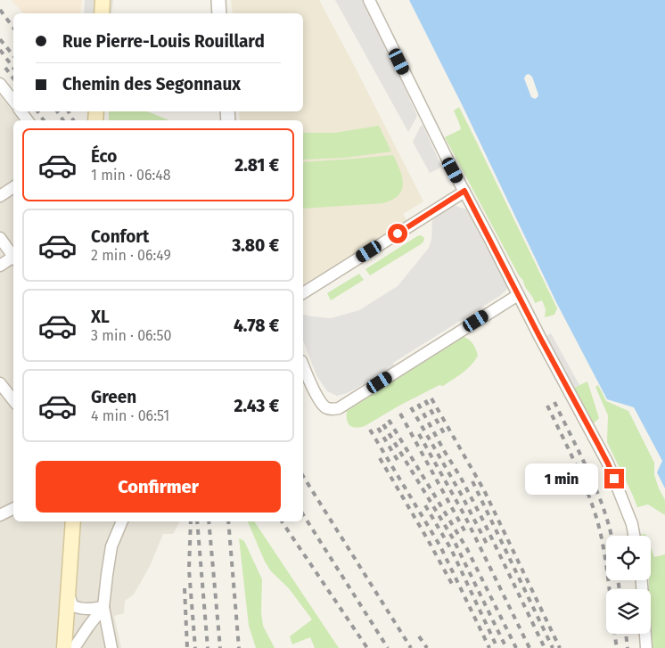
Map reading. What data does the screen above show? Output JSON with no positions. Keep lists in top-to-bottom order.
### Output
{
  "page": {
    "banner": ["Rue Pierre-Louis Rouillard", "Chemin des Segonnaux"],
    "list": [
      {
        "name": "Éco",
        "note": "1 min · 06:48",
        "value": "2.81 €"
      },
      {
        "name": "Confort",
        "note": "2 min · 06:49",
        "value": "3.80 €"
      },
      {
        "name": "XL",
        "note": "3 min · 06:50",
        "value": "4.78 €"
      },
      {
        "name": "Green",
        "note": "4 min · 06:51",
        "value": "2.43 €"
      }
    ],
    "buttons": "Confirmer",
    "bubble": "1 min"
  }
}
